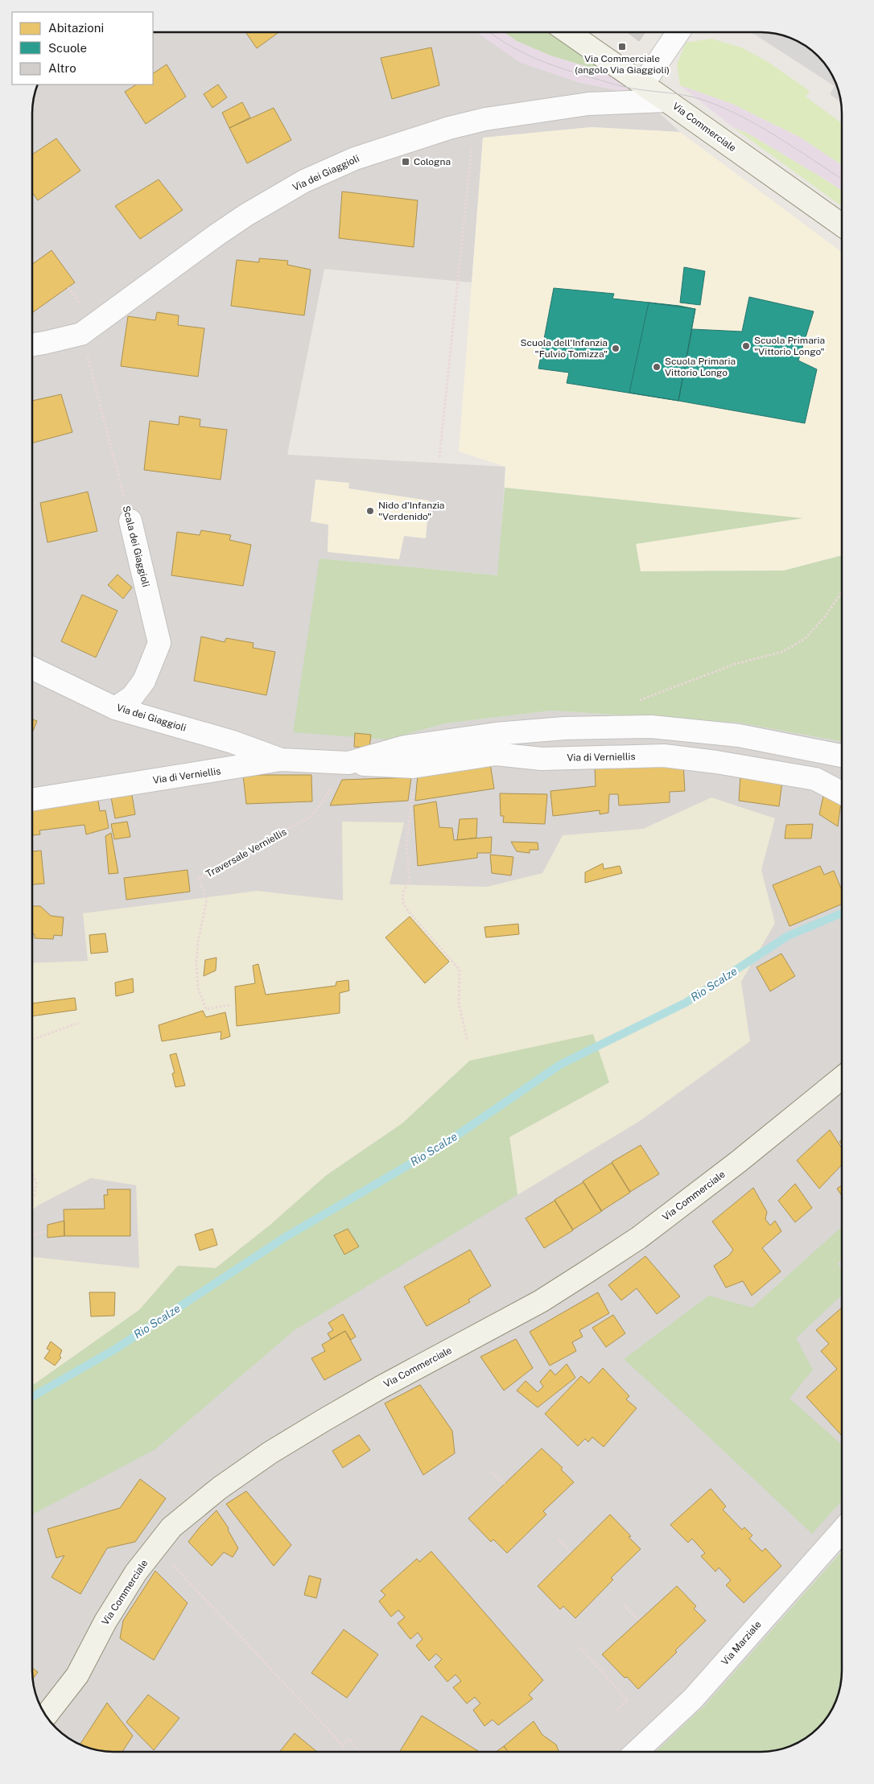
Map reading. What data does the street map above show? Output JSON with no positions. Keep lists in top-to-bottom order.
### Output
{
  "streets": {
    "main road": ["Via Commerciale"],
    "street": [
      "Via dei Giaggioli",
      "Scala dei Giaggioli",
      "Via di Verniellis",
      "Via Marziale"
    ],
    "path": ["Traversale Verniellis"]
  },
  "crossings": [
    ["Via Commerciale", "Via dei Giaggioli"],
    ["Via dei Giaggioli", "Scala dei Giaggioli"],
    ["Via dei Giaggioli", "Via di Verniellis"],
    ["Via di Verniellis", "Traversale Verniellis"]
  ],
  "water": ["Rio Scalze"],
  "places": {
    "transit": ["Via Commerciale (angolo Via Giaggioli)", "Cologna"],
    "other": [
      "Scuola Primaria \"Vittorio Longo\"",
      "Scuola dell'Infanzia \"Fulvio Tomizza\"",
      "Scuola Primaria Vittorio Longo",
      "Nido d'Infanzia \"Verdenido\""
    ]
  },
  "legend": ["Abitazioni", "Scuole", "Altro"]
}
